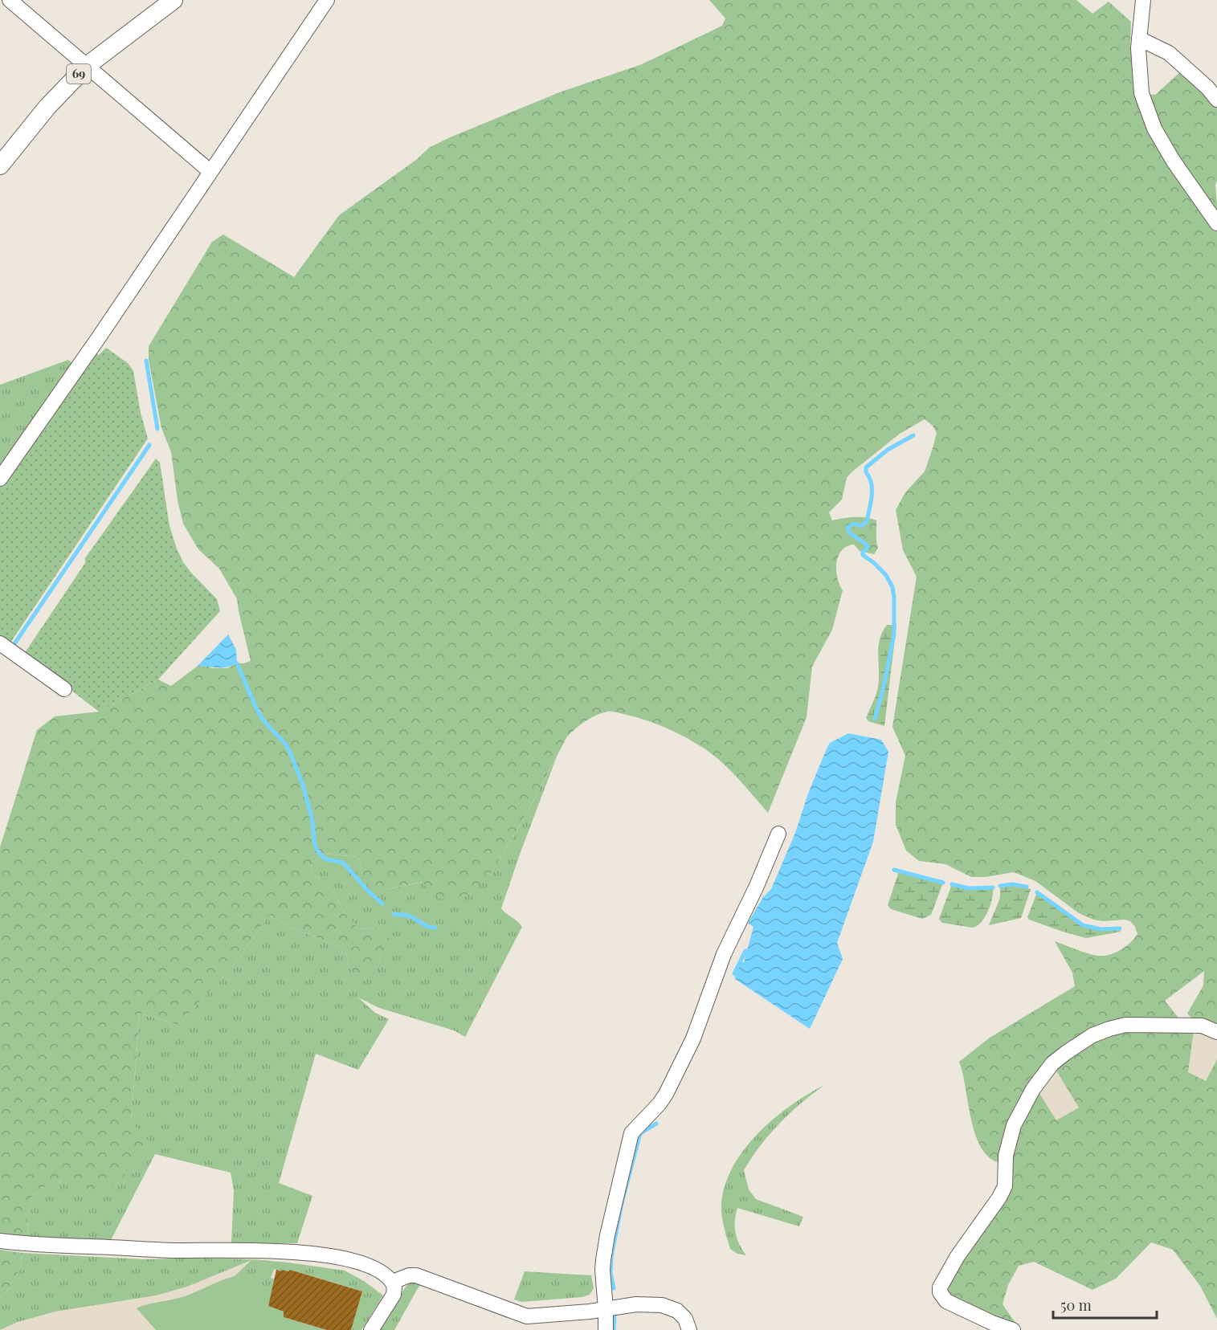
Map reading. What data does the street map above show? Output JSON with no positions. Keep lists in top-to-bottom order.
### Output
{
  "streets": {
    "main road": ["69"]
  },
  "scale_bar": "50 m"
}
